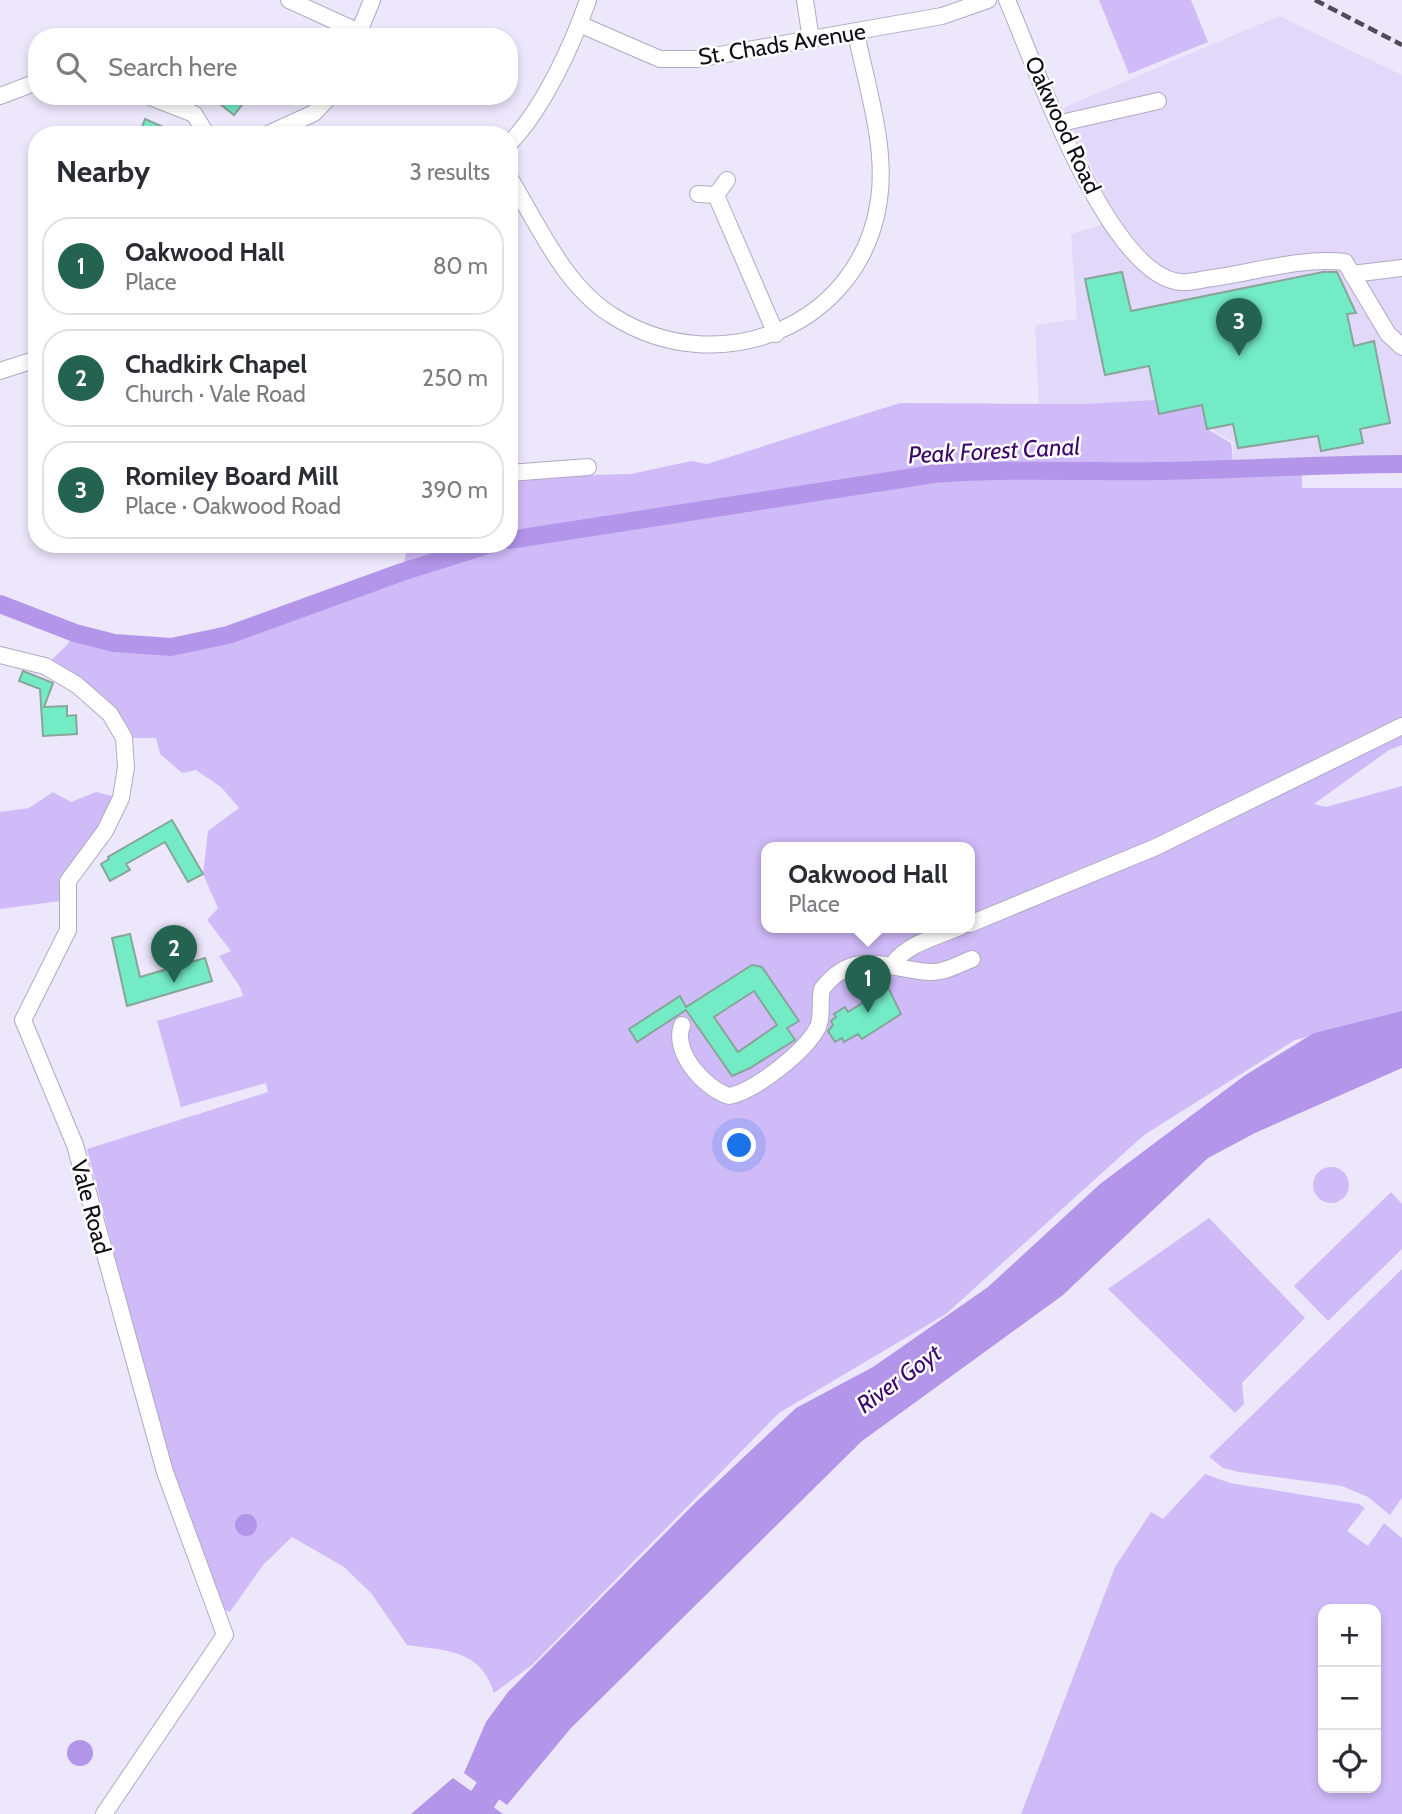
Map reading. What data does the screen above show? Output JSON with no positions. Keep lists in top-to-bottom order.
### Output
{
  "streets": {
    "street": ["St. Chads Avenue", "Oakwood Road", "Vale Road"]
  },
  "water": ["Peak Forest Canal", "River Goyt"],
  "page": {
    "search": "Search here",
    "heading": ["Nearby", "3 results"],
    "list": [
      {
        "mark": "1",
        "name": "Oakwood Hall",
        "note": "Place",
        "value": "80 m"
      },
      {
        "mark": "2",
        "name": "Chadkirk Chapel",
        "note": "Church · Vale Road",
        "value": "250 m"
      },
      {
        "mark": "3",
        "name": "Romiley Board Mill",
        "note": "Place · Oakwood Road",
        "value": "390 m"
      }
    ],
    "pins": ["3", "2", "1"],
    "popup": ["Oakwood Hall", "Place"],
    "map_buttons": ["+", "−"]
  }
}
